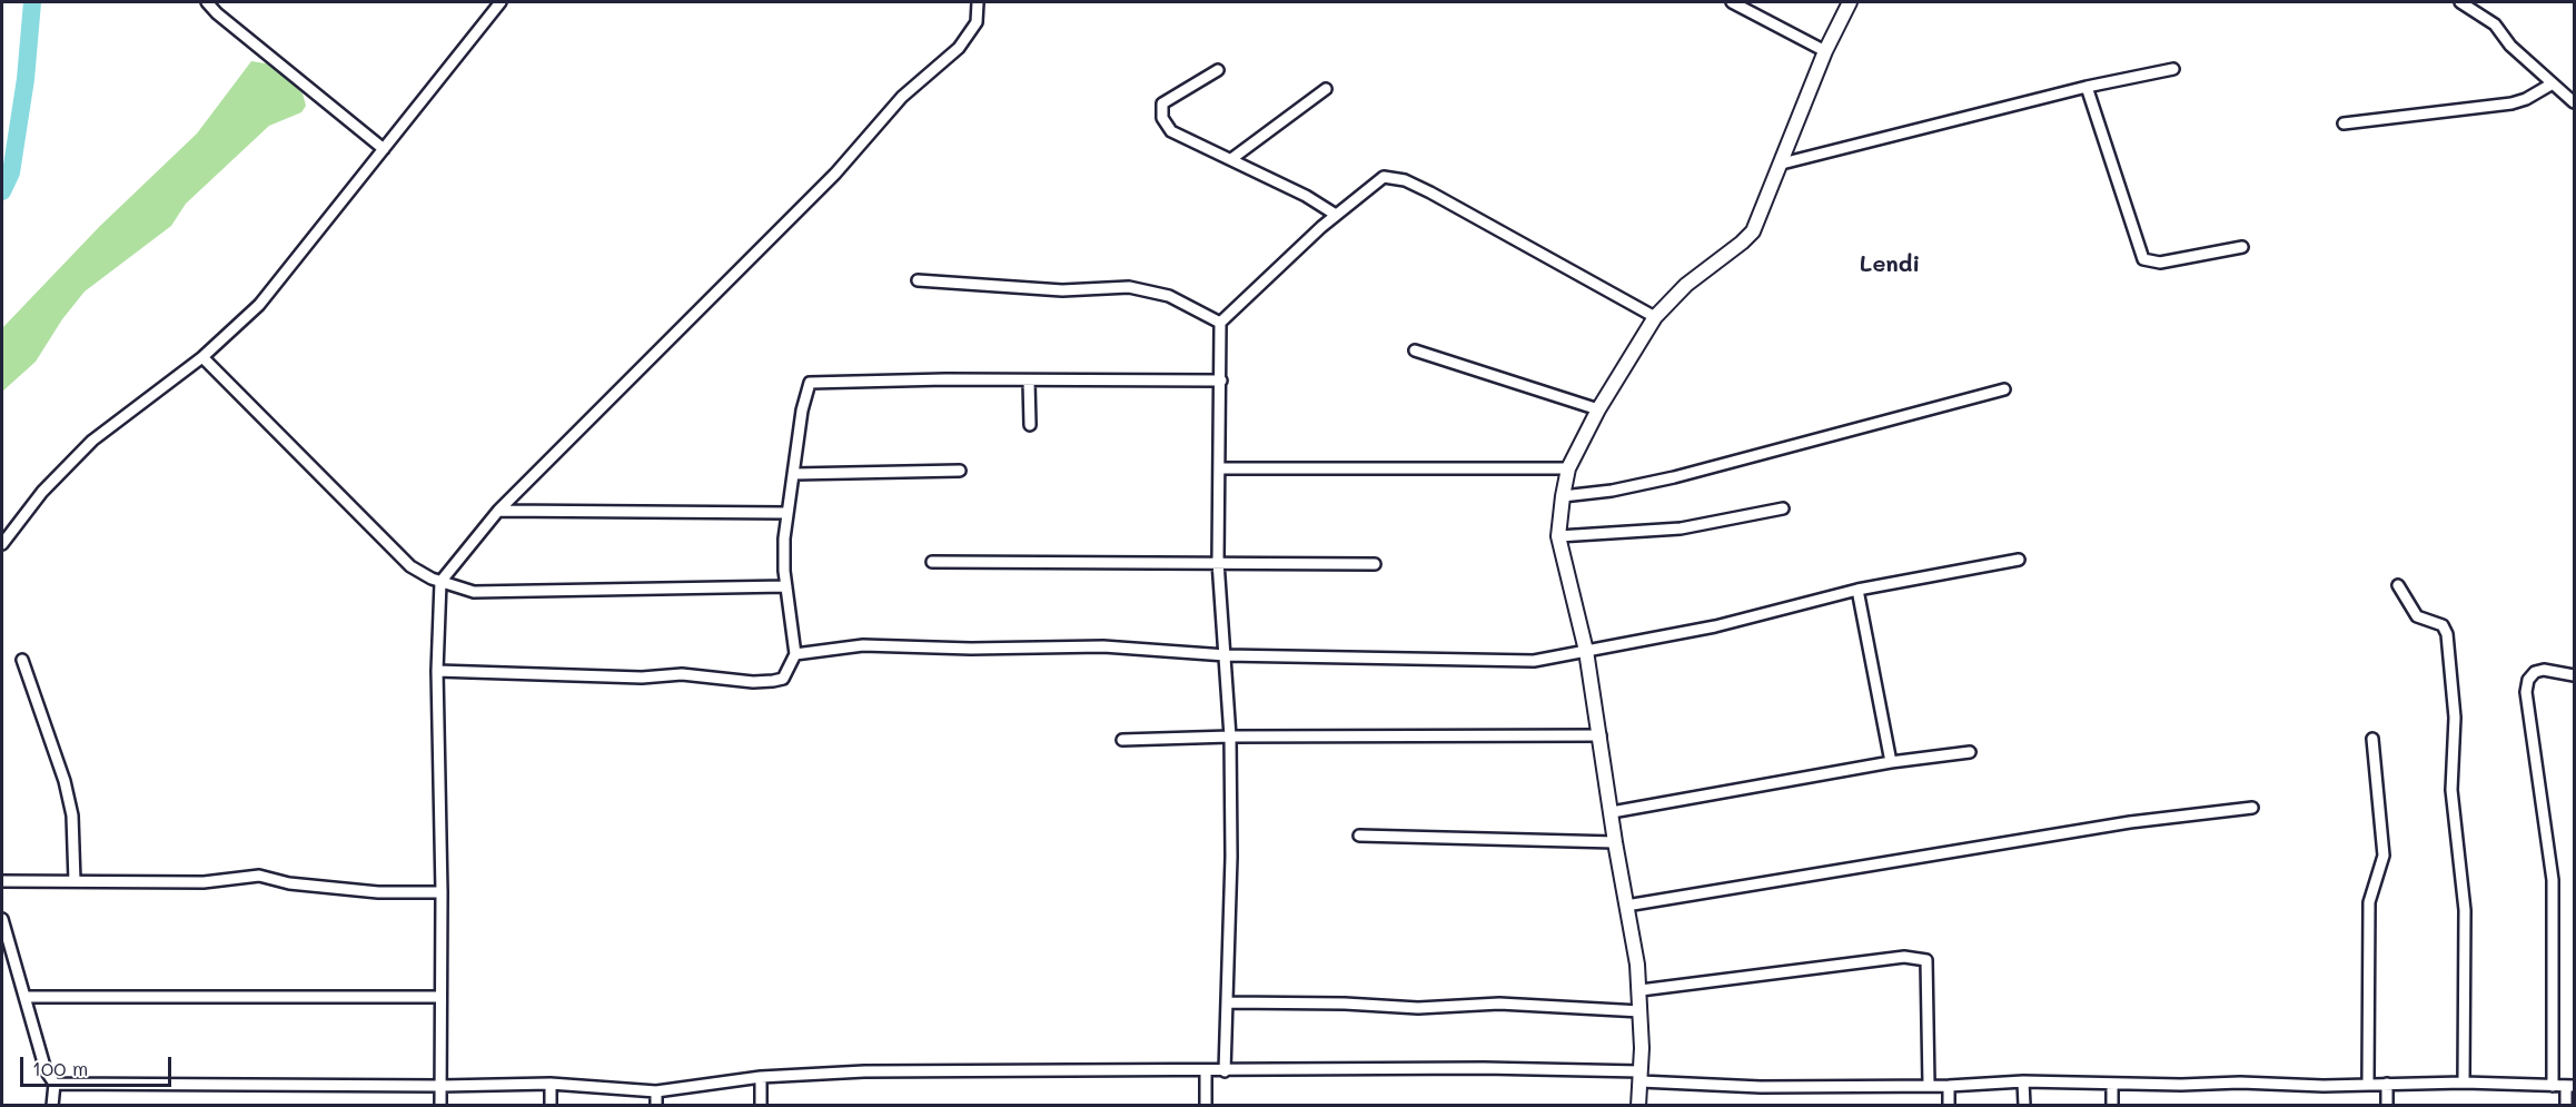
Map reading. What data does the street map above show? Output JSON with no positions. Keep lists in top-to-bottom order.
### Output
{
  "districts": ["Lendi"],
  "scale_bar": "100 m"
}
